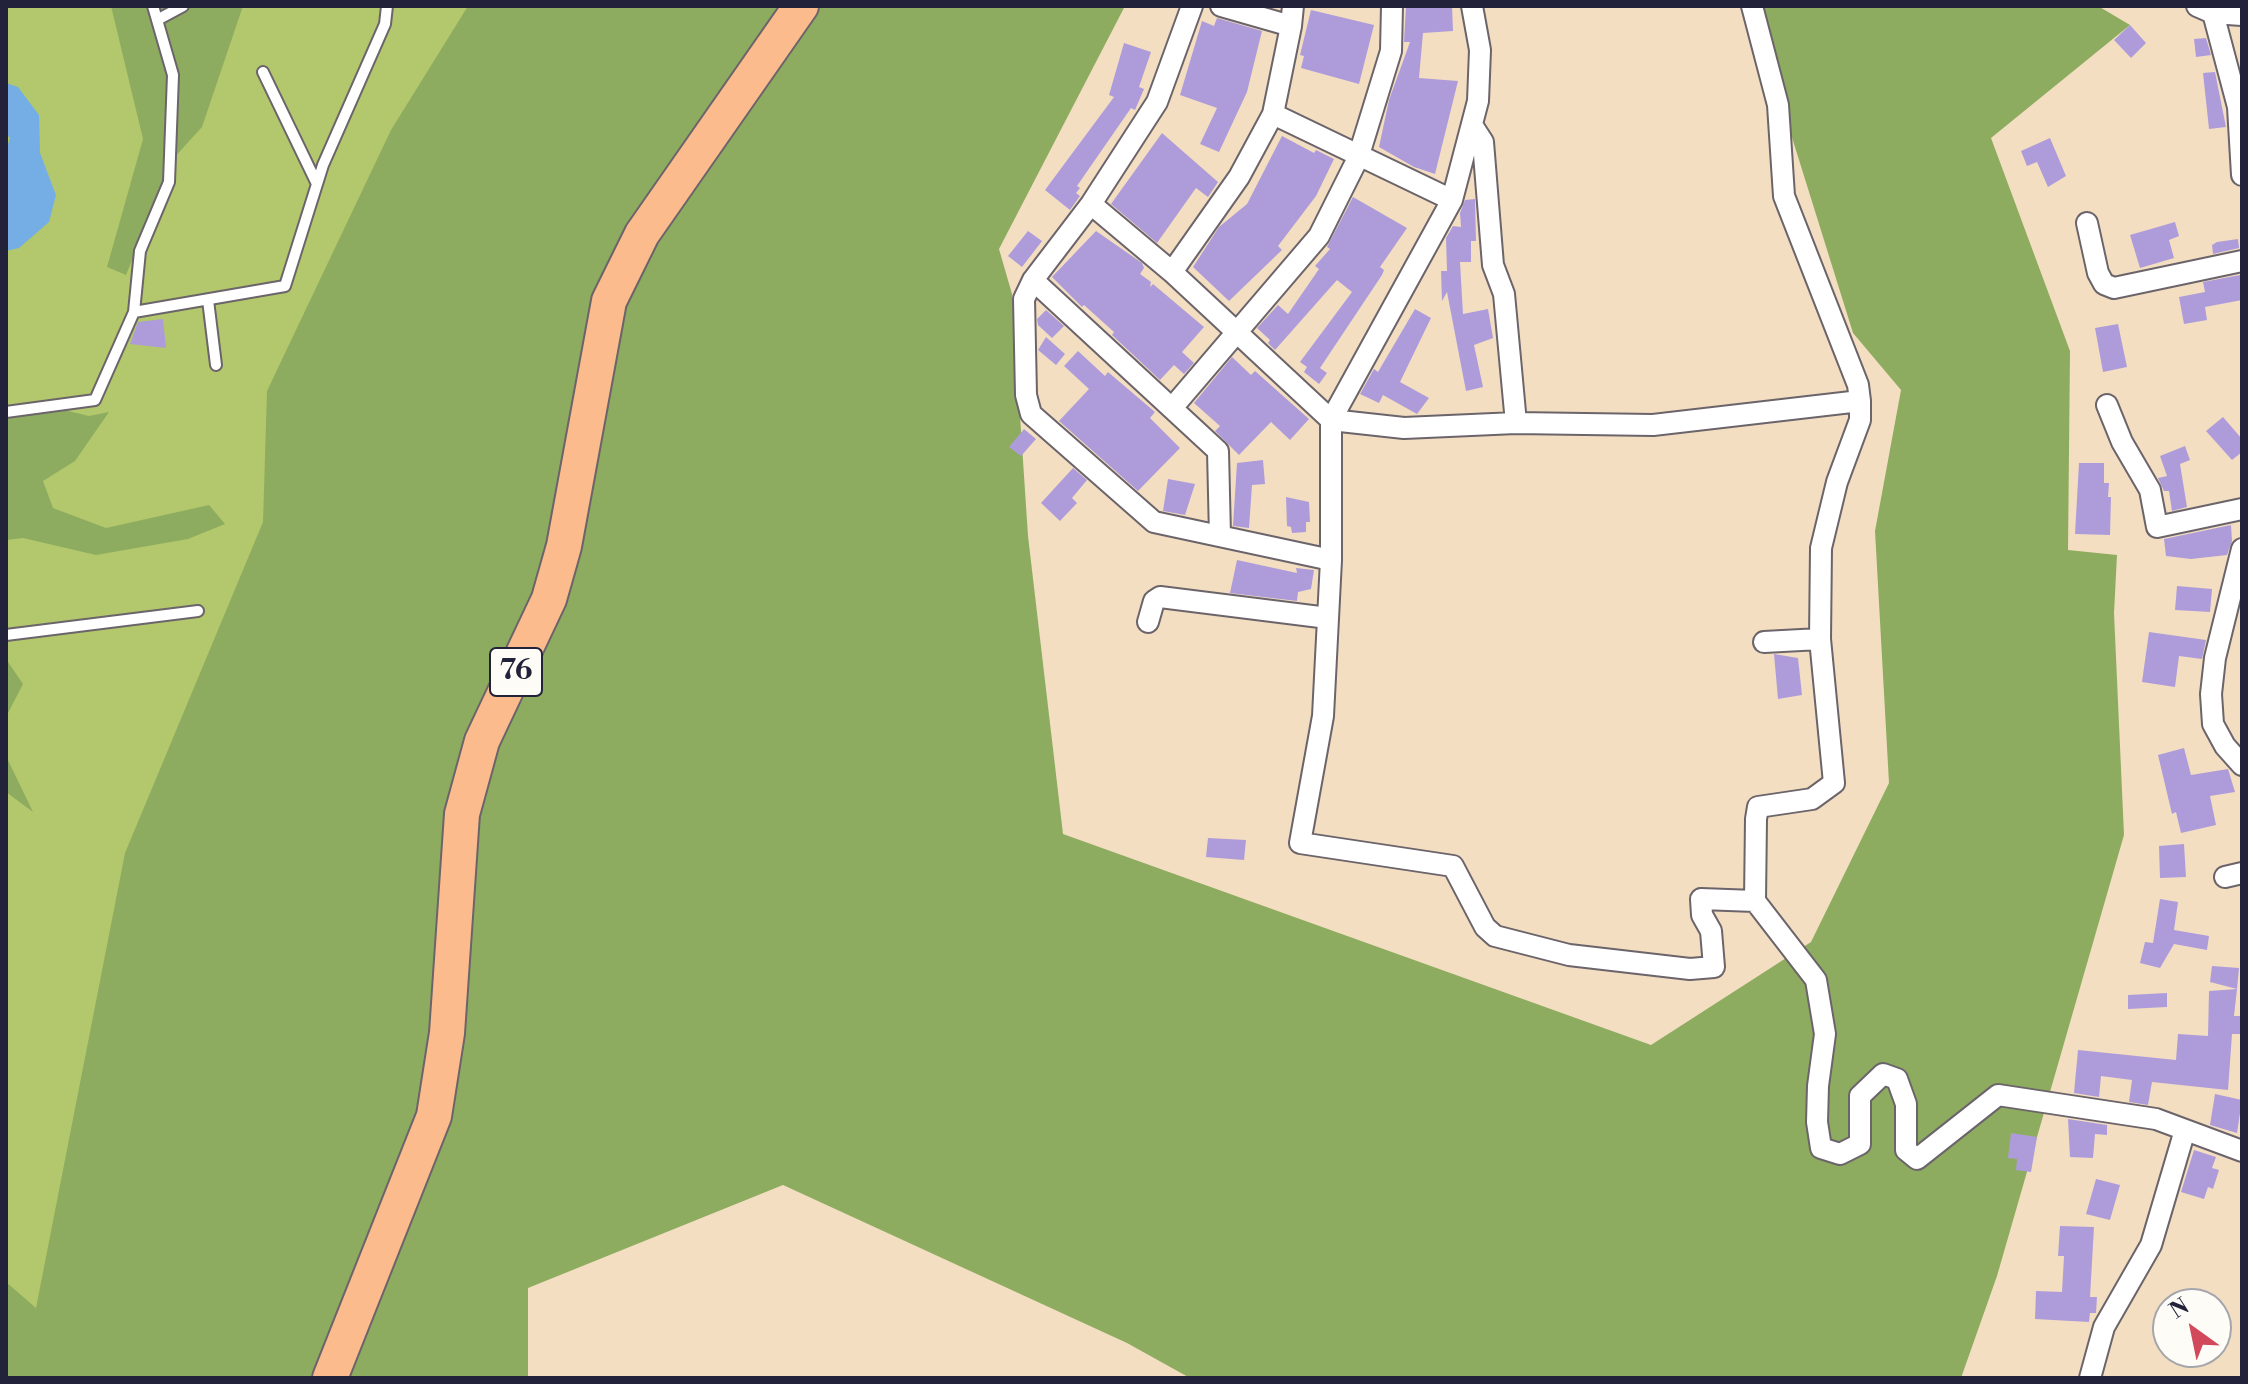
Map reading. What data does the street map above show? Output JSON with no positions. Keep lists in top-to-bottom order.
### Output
{
  "streets": {
    "main road": ["76"]
  },
  "north": "top left"
}
